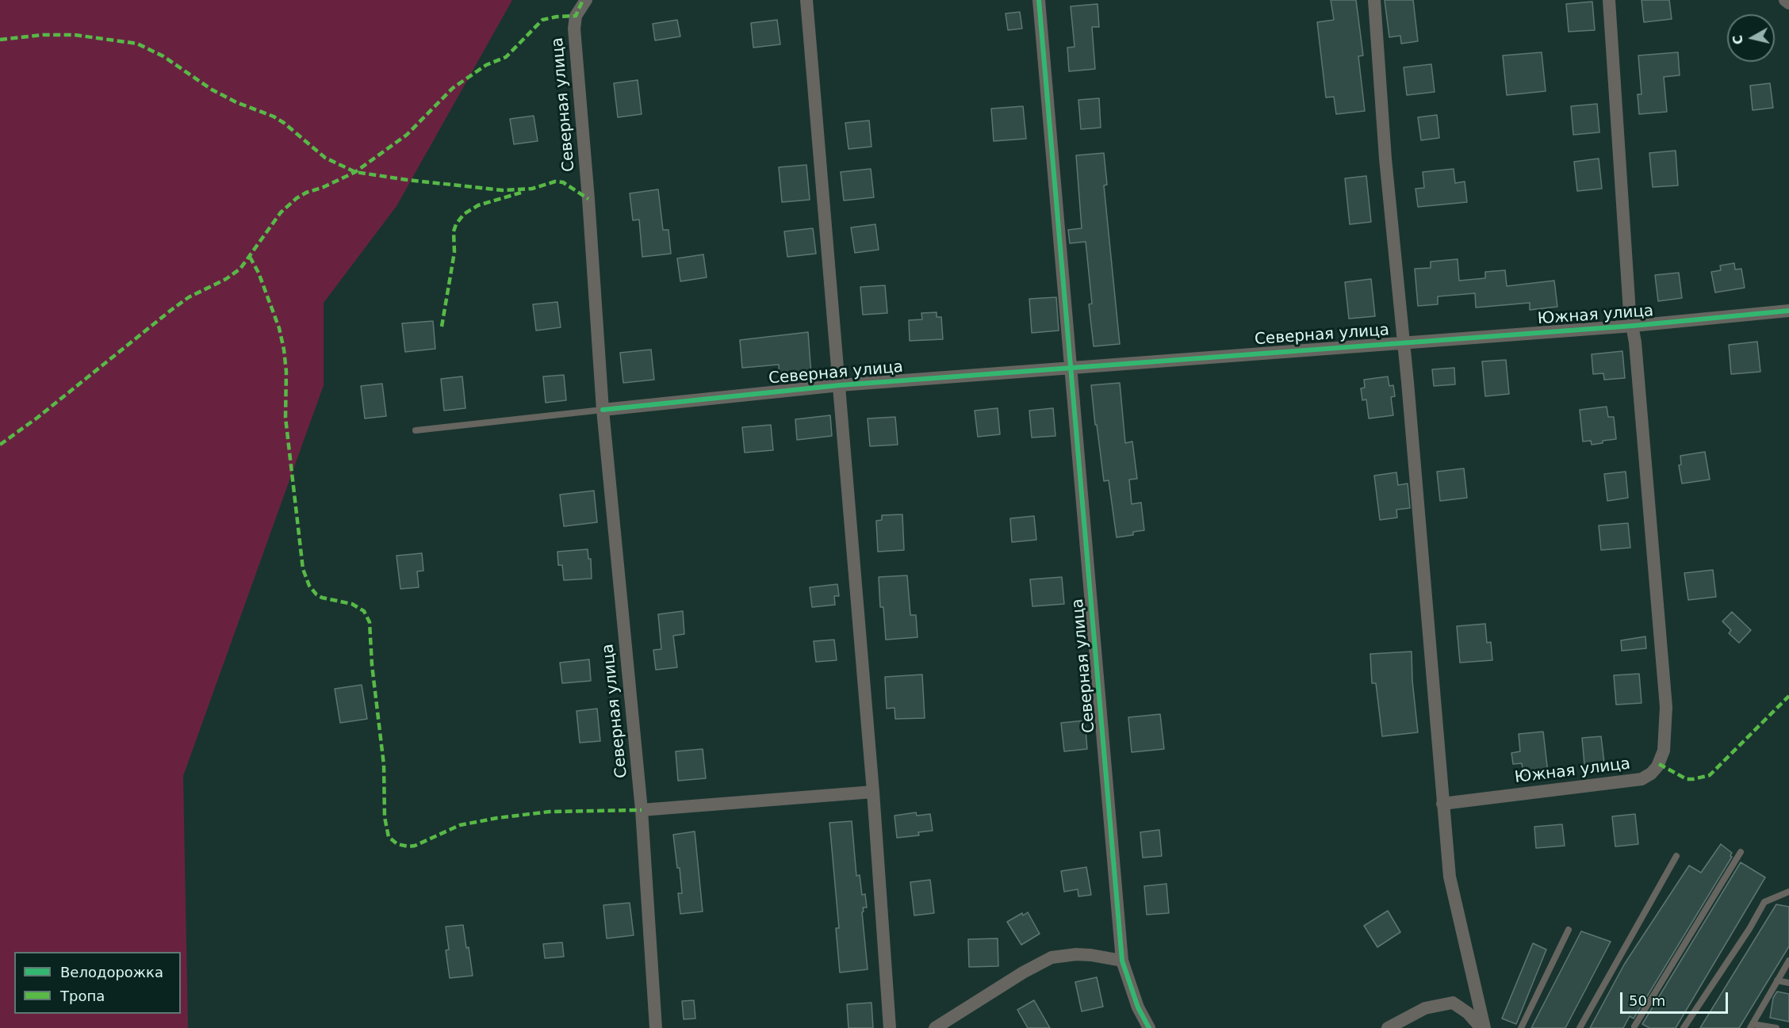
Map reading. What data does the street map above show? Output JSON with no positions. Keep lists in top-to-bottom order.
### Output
{
  "streets": {
    "street": ["Северная улица", "Южная улица"]
  },
  "crossings": [
    ["Северная улица", "Южная улица"]
  ],
  "legend": ["Велодорожка", "Тропа"],
  "scale_bar": "50 m",
  "north": "left"
}
